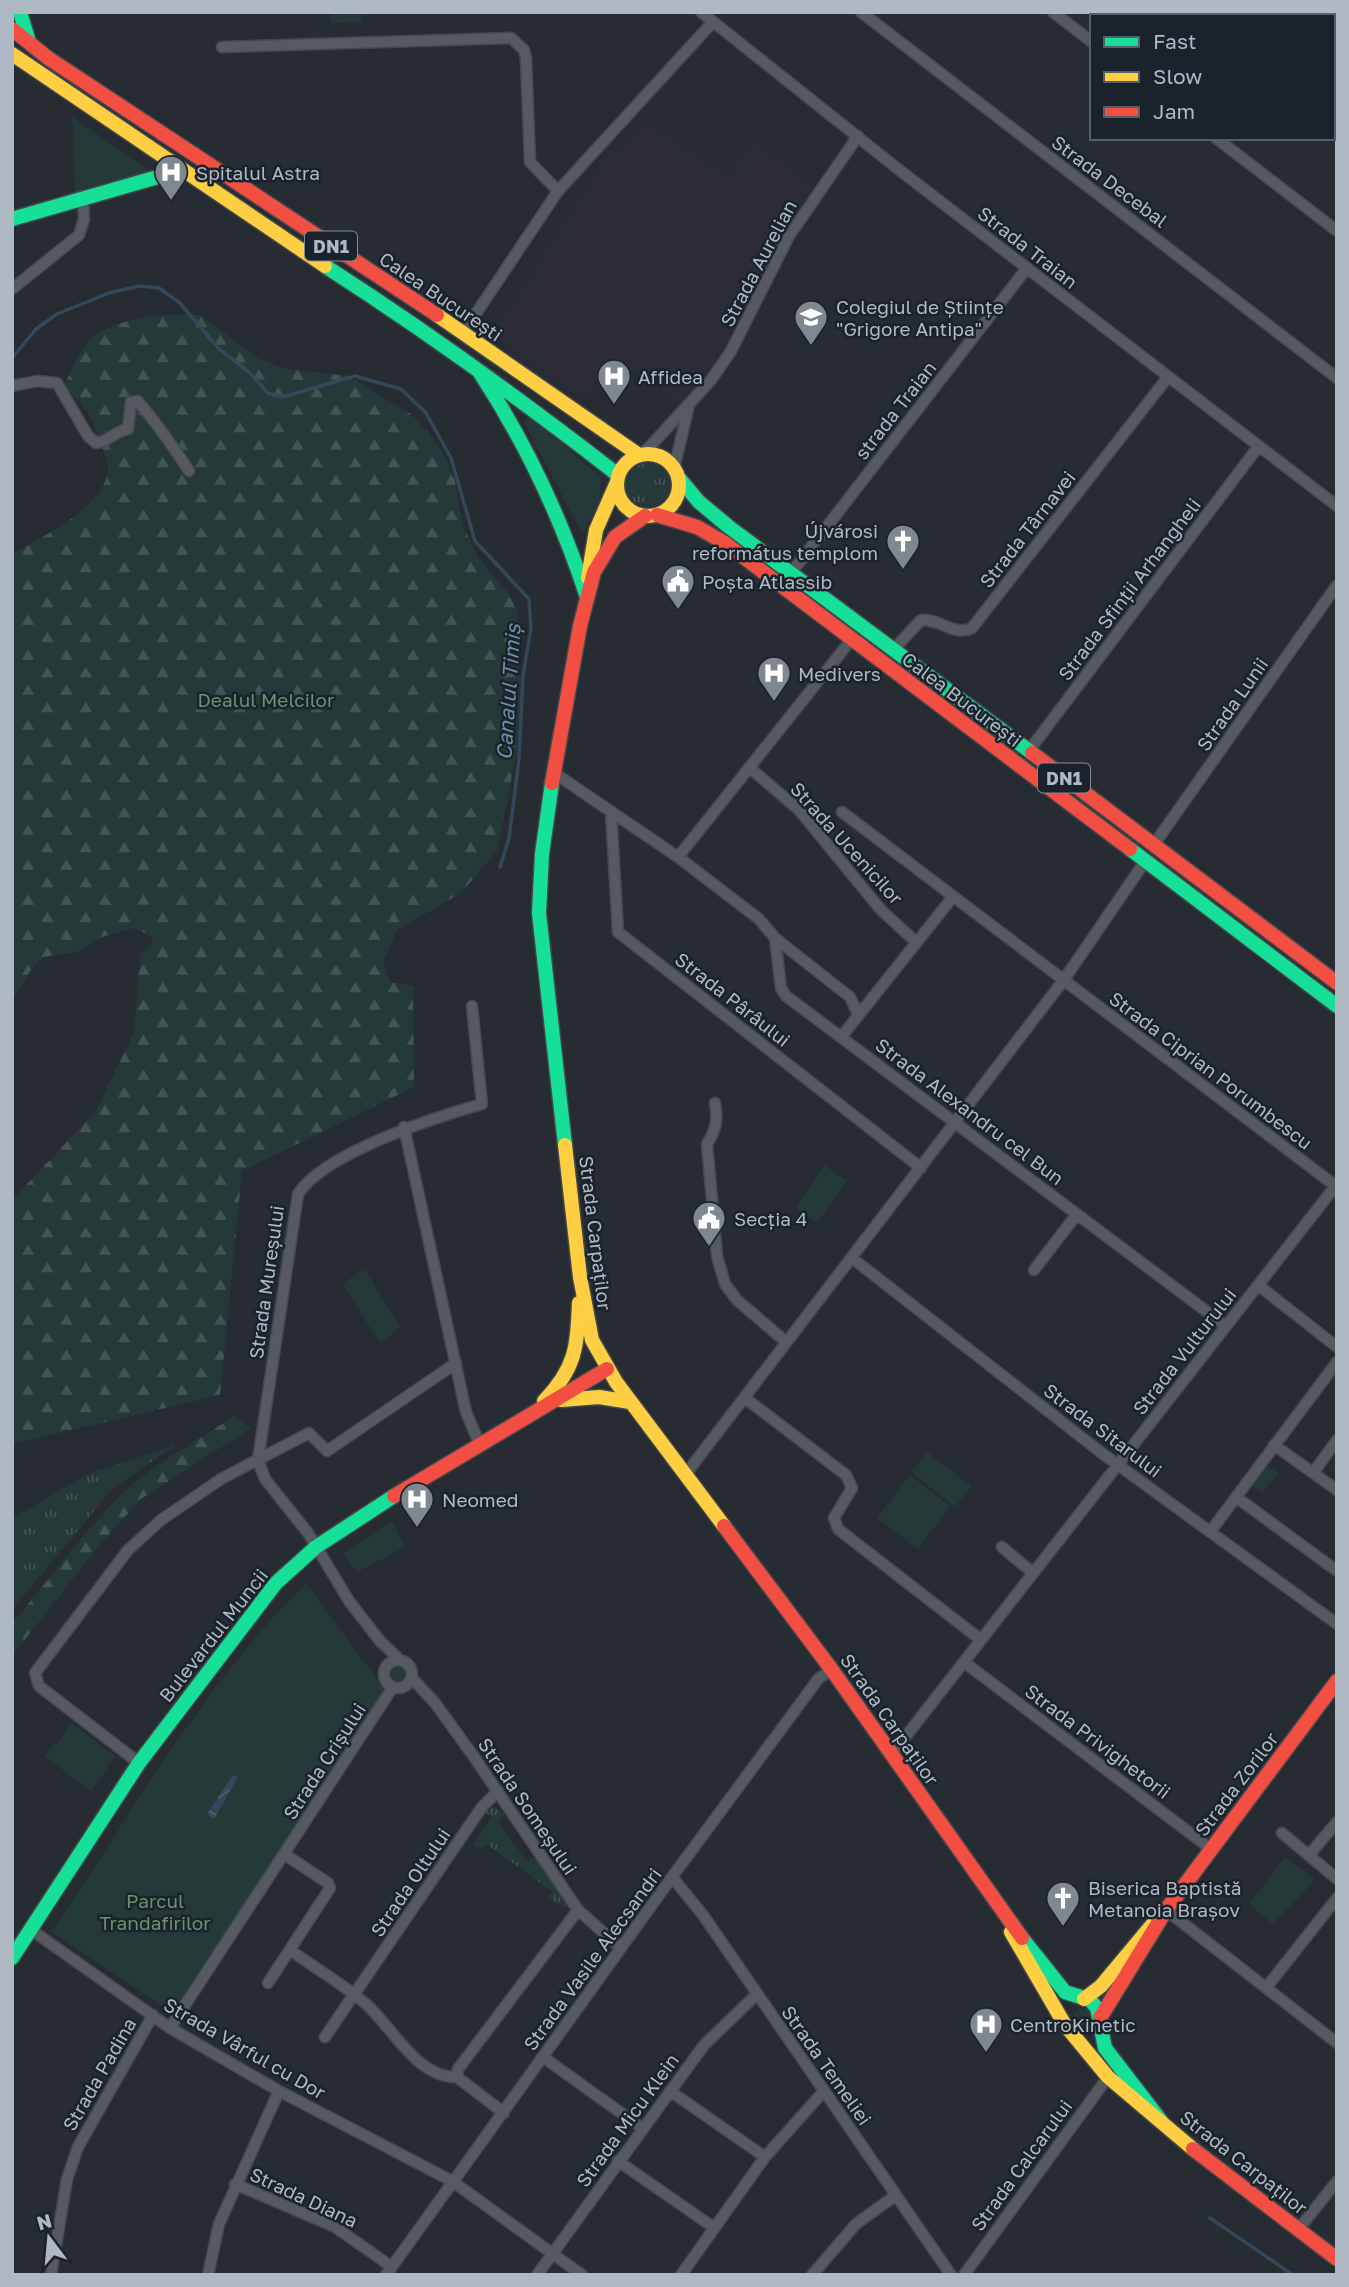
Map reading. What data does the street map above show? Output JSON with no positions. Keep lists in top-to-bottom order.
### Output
{
  "streets": {
    "main road": [
      "DN1",
      "Calea București",
      "Strada Carpaților",
      "Bulevardul Muncii",
      "Strada Zorilor"
    ],
    "street": [
      "Strada Decebal",
      "Strada Traian",
      "Strada Aurelian",
      "strada Traian",
      "Strada Târnavei",
      "Strada Sfinții Arhangheli",
      "Strada Lunii",
      "Strada Ucenicilor",
      "Strada Pârâului",
      "Strada Ciprian Porumbescu",
      "Strada Alexandru cel Bun",
      "Strada Mureșului",
      "Strada Vulturului",
      "Strada Sitarului",
      "Strada Privighetorii",
      "Strada Crișului",
      "Strada Someșului",
      "Strada Oltului",
      "Strada Vasile Alecsandri",
      "Strada Vârful cu Dor",
      "Strada Temeliei",
      "Strada Padina",
      "Strada Micu Klein",
      "Strada Calcarului",
      "Strada Diana"
    ]
  },
  "crossings": [
    ["DN1", "Strada Aurelian"],
    ["DN1", "Calea București"],
    ["DN1", "Strada Carpaților"],
    ["Strada Traian", "Strada Aurelian"],
    ["Strada Traian", "strada Traian"],
    ["Strada Traian", "Strada Târnavei"],
    ["Strada Traian", "Strada Sfinții Arhangheli"],
    ["Strada Aurelian", "Calea București"],
    ["Strada Aurelian", "Strada Carpaților"],
    ["Calea București", "strada Traian"],
    ["Calea București", "Strada Târnavei"],
    ["Calea București", "Strada Sfinții Arhangheli"],
    ["Calea București", "Strada Lunii"],
    ["Calea București", "Strada Carpaților"],
    ["Strada Ciprian Porumbescu", "Strada Vulturului"],
    ["Strada Alexandru cel Bun", "Strada Vulturului"],
    ["Strada Carpaților", "Strada Vulturului"],
    ["Strada Carpaților", "Bulevardul Muncii"],
    ["Strada Carpaților", "Strada Zorilor"],
    ["Strada Carpaților", "Strada Vasile Alecsandri"],
    ["Strada Carpaților", "Strada Calcarului"],
    ["Strada Vulturului", "Strada Sitarului"],
    ["Strada Vulturului", "Strada Privighetorii"],
    ["Bulevardul Muncii", "Strada Someșului"],
    ["Bulevardul Muncii", "Strada Vârful cu Dor"],
    ["Strada Privighetorii", "Strada Zorilor"],
    ["Strada Crișului", "Strada Someșului"],
    ["Strada Crișului", "Strada Vârful cu Dor"],
    ["Strada Someșului", "Strada Oltului"],
    ["Strada Someșului", "Strada Vasile Alecsandri"],
    ["Strada Vasile Alecsandri", "Strada Vârful cu Dor"],
    ["Strada Vasile Alecsandri", "Strada Temeliei"],
    ["Strada Vasile Alecsandri", "Strada Diana"],
    ["Strada Vârful cu Dor", "Strada Padina"],
    ["Strada Vârful cu Dor", "Strada Micu Klein"],
    ["Strada Temeliei", "Strada Micu Klein"]
  ],
  "water": ["Canalul Timiș"],
  "parks": ["Dealul Melcilor", "Parcul Trandafirilor"],
  "places": {
    "hospital": [
      "Spitalul Astra",
      "Affidea",
      "Medivers",
      "Neomed",
      "CentroKinetic"
    ],
    "school or university": ["Colegiul de Științe \"Grigore Antipa\""],
    "church": ["Újvárosi református templom", "Biserica Baptistă Metanoia Brașov"],
    "public building": ["Poșta Atlassib", "Secția 4"]
  },
  "legend": ["Fast", "Slow", "Jam"],
  "north": "top"
}
